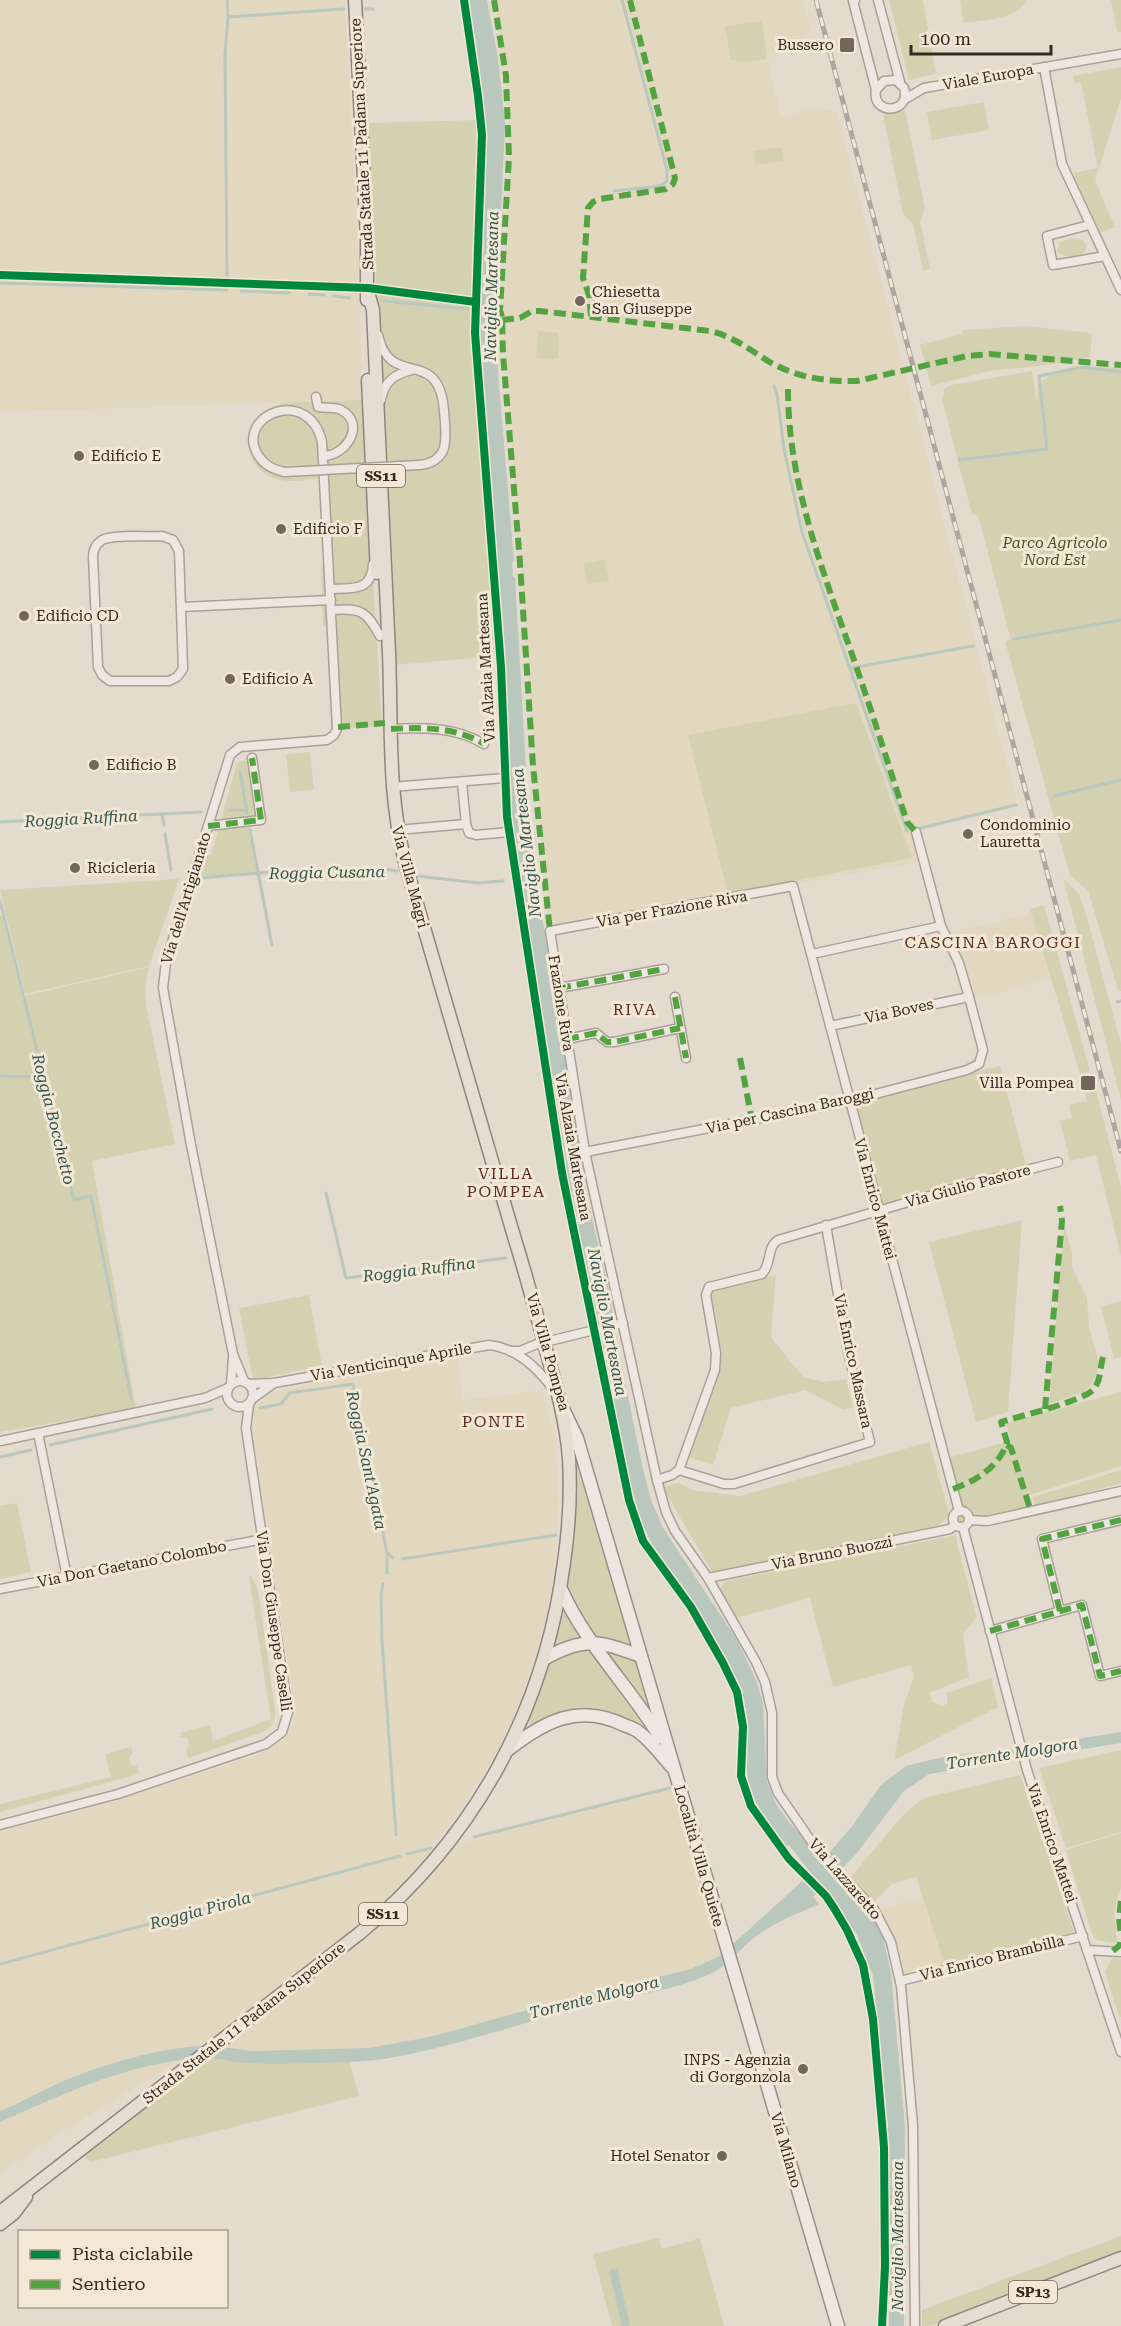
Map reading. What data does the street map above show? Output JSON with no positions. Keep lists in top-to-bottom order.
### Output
{
  "streets": {
    "main road": [
      "Strada Statale 11 Padana Superiore",
      "SS11",
      "Via Villa Magri",
      "Via Villa Pompea",
      "SP13"
    ],
    "street": [
      "Viale Europa",
      "Via dell'Artigianato",
      "Via per Frazione Riva",
      "Frazione Riva",
      "Via Boves",
      "Via per Cascina Baroggi",
      "Via Giulio Pastore",
      "Via Enrico Mattei",
      "Via Enrico Massara",
      "Via Venticinque Aprile",
      "Via Bruno Buozzi",
      "Via Don Gaetano Colombo",
      "Via Don Giuseppe Caselli",
      "Località Villa Quiete",
      "Via Lazzaretto",
      "Via Enrico Brambilla",
      "Via Milano"
    ],
    "cycle path": ["Via Alzaia Martesana"]
  },
  "crossings": [
    ["Strada Statale 11 Padana Superiore", "Via Villa Magri"],
    ["Strada Statale 11 Padana Superiore", "Via Villa Pompea"],
    ["Strada Statale 11 Padana Superiore", "Via Venticinque Aprile"],
    ["Via Villa Magri", "Via Villa Pompea"],
    ["Via dell'Artigianato", "Via Venticinque Aprile"],
    ["Via dell'Artigianato", "Via Don Giuseppe Caselli"],
    ["Via per Frazione Riva", "Frazione Riva"],
    ["Via per Frazione Riva", "Via Enrico Mattei"],
    ["Frazione Riva", "Via per Cascina Baroggi"],
    ["Frazione Riva", "Via Venticinque Aprile"],
    ["Frazione Riva", "Via Lazzaretto"],
    ["Via Boves", "Via per Cascina Baroggi"],
    ["Via Boves", "Via Enrico Mattei"],
    ["Via per Cascina Baroggi", "Via Enrico Mattei"],
    ["Via Giulio Pastore", "Via Enrico Mattei"],
    ["Via Giulio Pastore", "Via Enrico Massara"],
    ["Via Enrico Mattei", "Via Bruno Buozzi"],
    ["Via Enrico Mattei", "Via Enrico Brambilla"],
    ["Via Villa Pompea", "Via Venticinque Aprile"],
    ["Via Villa Pompea", "Località Villa Quiete"],
    ["Via Venticinque Aprile", "Via Don Giuseppe Caselli"],
    ["Via Venticinque Aprile", "Via Lazzaretto"],
    ["Via Bruno Buozzi", "Via Lazzaretto"],
    ["Via Don Gaetano Colombo", "Via Don Giuseppe Caselli"],
    ["Località Villa Quiete", "Via Milano"],
    ["Via Lazzaretto", "Via Enrico Brambilla"]
  ],
  "districts": [
    "CASCINA BAROGGI",
    "RIVA",
    "VILLA POMPEA",
    "PONTE"
  ],
  "water": [
    "Naviglio Martesana",
    "Roggia Ruffina",
    "Roggia Cusana",
    "Roggia Bocchetto",
    "Roggia Sant'Agata",
    "Torrente Molgora",
    "Roggia Pirola"
  ],
  "parks": ["Parco Agricolo Nord Est"],
  "places": {
    "transit": ["Bussero", "Villa Pompea"],
    "other": [
      "Chiesetta San Giuseppe",
      "Edificio E",
      "Edificio F",
      "Edificio CD",
      "Edificio A",
      "Edificio B",
      "Condominio Lauretta",
      "Ricicleria",
      "INPS - Agenzia di Gorgonzola",
      "Hotel Senator"
    ]
  },
  "legend": ["Pista ciclabile", "Sentiero"],
  "scale_bar": "100 m"
}
